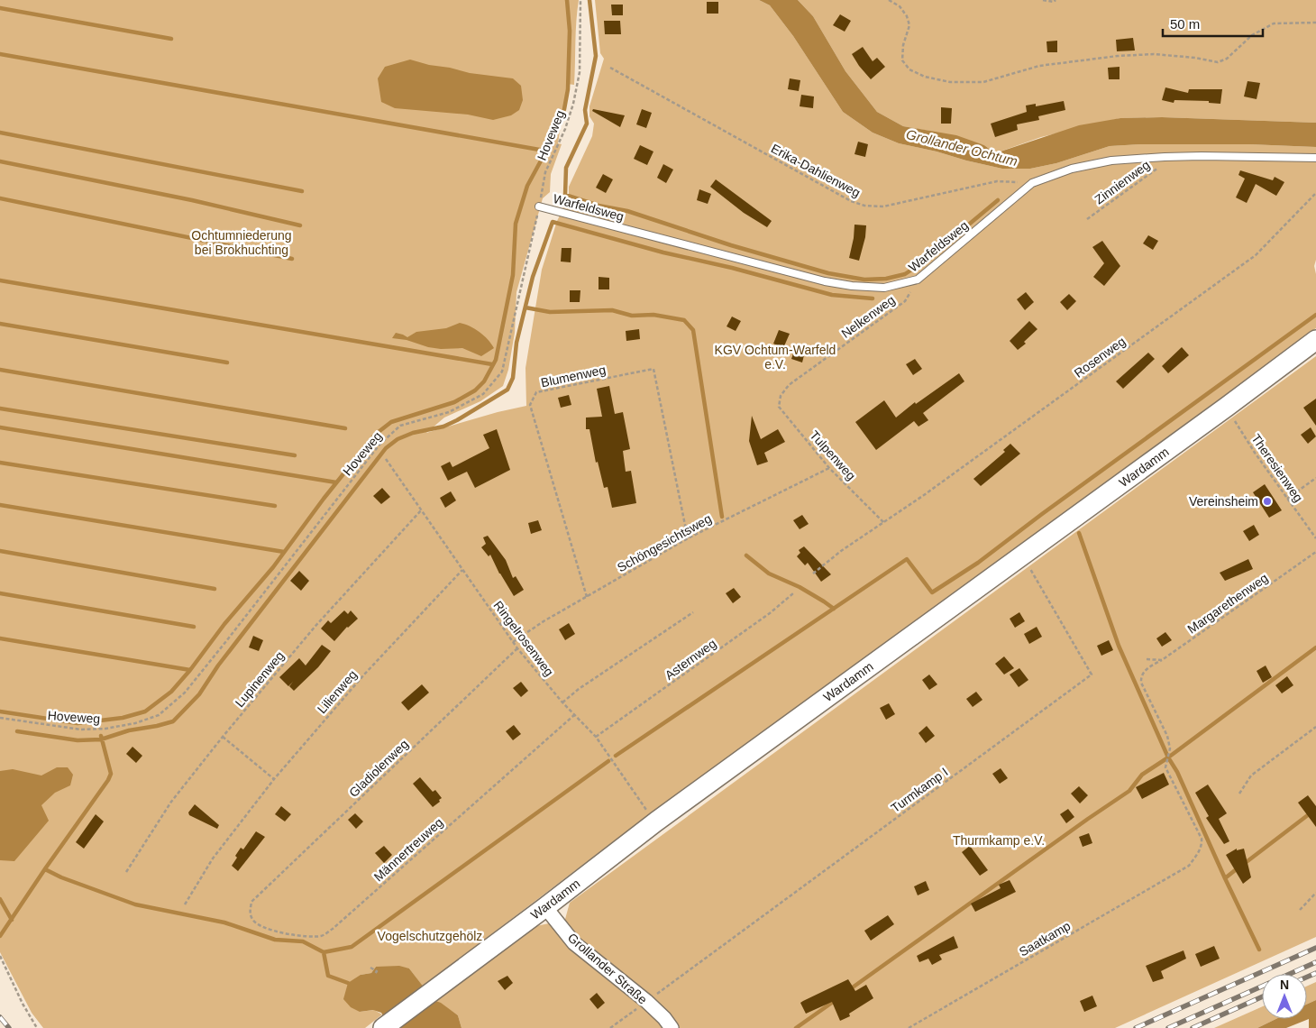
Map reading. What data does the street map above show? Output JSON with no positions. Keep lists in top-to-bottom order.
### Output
{
  "streets": {
    "street": ["Wardamm", "Grollander Straße"],
    "lane": ["Warfeldsweg"],
    "path": [
      "Hoveweg",
      "Erika-Dahlienweg",
      "Zinnienweg",
      "Nelkenweg",
      "Rosenweg",
      "Blumenweg",
      "Tulpenweg",
      "Theresienweg",
      "Schöngesichtsweg",
      "Margarethenweg",
      "Ringelrosenweg",
      "Asternweg",
      "Lupinenweg",
      "Lilienweg",
      "Gladiolenweg",
      "Turmkamp I",
      "Männertreuweg",
      "Saatkamp"
    ]
  },
  "crossings": [
    ["Hoveweg", "Warfeldsweg"],
    ["Erika-Dahlienweg", "Warfeldsweg"],
    ["Zinnienweg", "Warfeldsweg"],
    ["Warfeldsweg", "Nelkenweg"],
    ["Nelkenweg", "Tulpenweg"],
    ["Rosenweg", "Tulpenweg"],
    ["Blumenweg", "Schöngesichtsweg"],
    ["Tulpenweg", "Schöngesichtsweg"],
    ["Wardamm", "Theresienweg"],
    ["Wardamm", "Ringelrosenweg"],
    ["Wardamm", "Turmkamp I"],
    ["Wardamm", "Grollander Straße"],
    ["Schöngesichtsweg", "Ringelrosenweg"],
    ["Margarethenweg", "Saatkamp"],
    ["Ringelrosenweg", "Asternweg"],
    ["Ringelrosenweg", "Lupinenweg"],
    ["Ringelrosenweg", "Lilienweg"],
    ["Ringelrosenweg", "Gladiolenweg"],
    ["Ringelrosenweg", "Männertreuweg"],
    ["Gladiolenweg", "Männertreuweg"],
    ["Turmkamp I", "Grollander Straße"]
  ],
  "water": ["Grollander Ochtum"],
  "parks": [
    "Ochtumniederung bei Brokhuchting",
    "KGV Ochtum-Warfeld e.V.",
    "Thurmkamp e.V.",
    "Vogelschutzgehölz"
  ],
  "places": ["Vereinsheim"],
  "scale_bar": "50 m",
  "north": "top"
}
